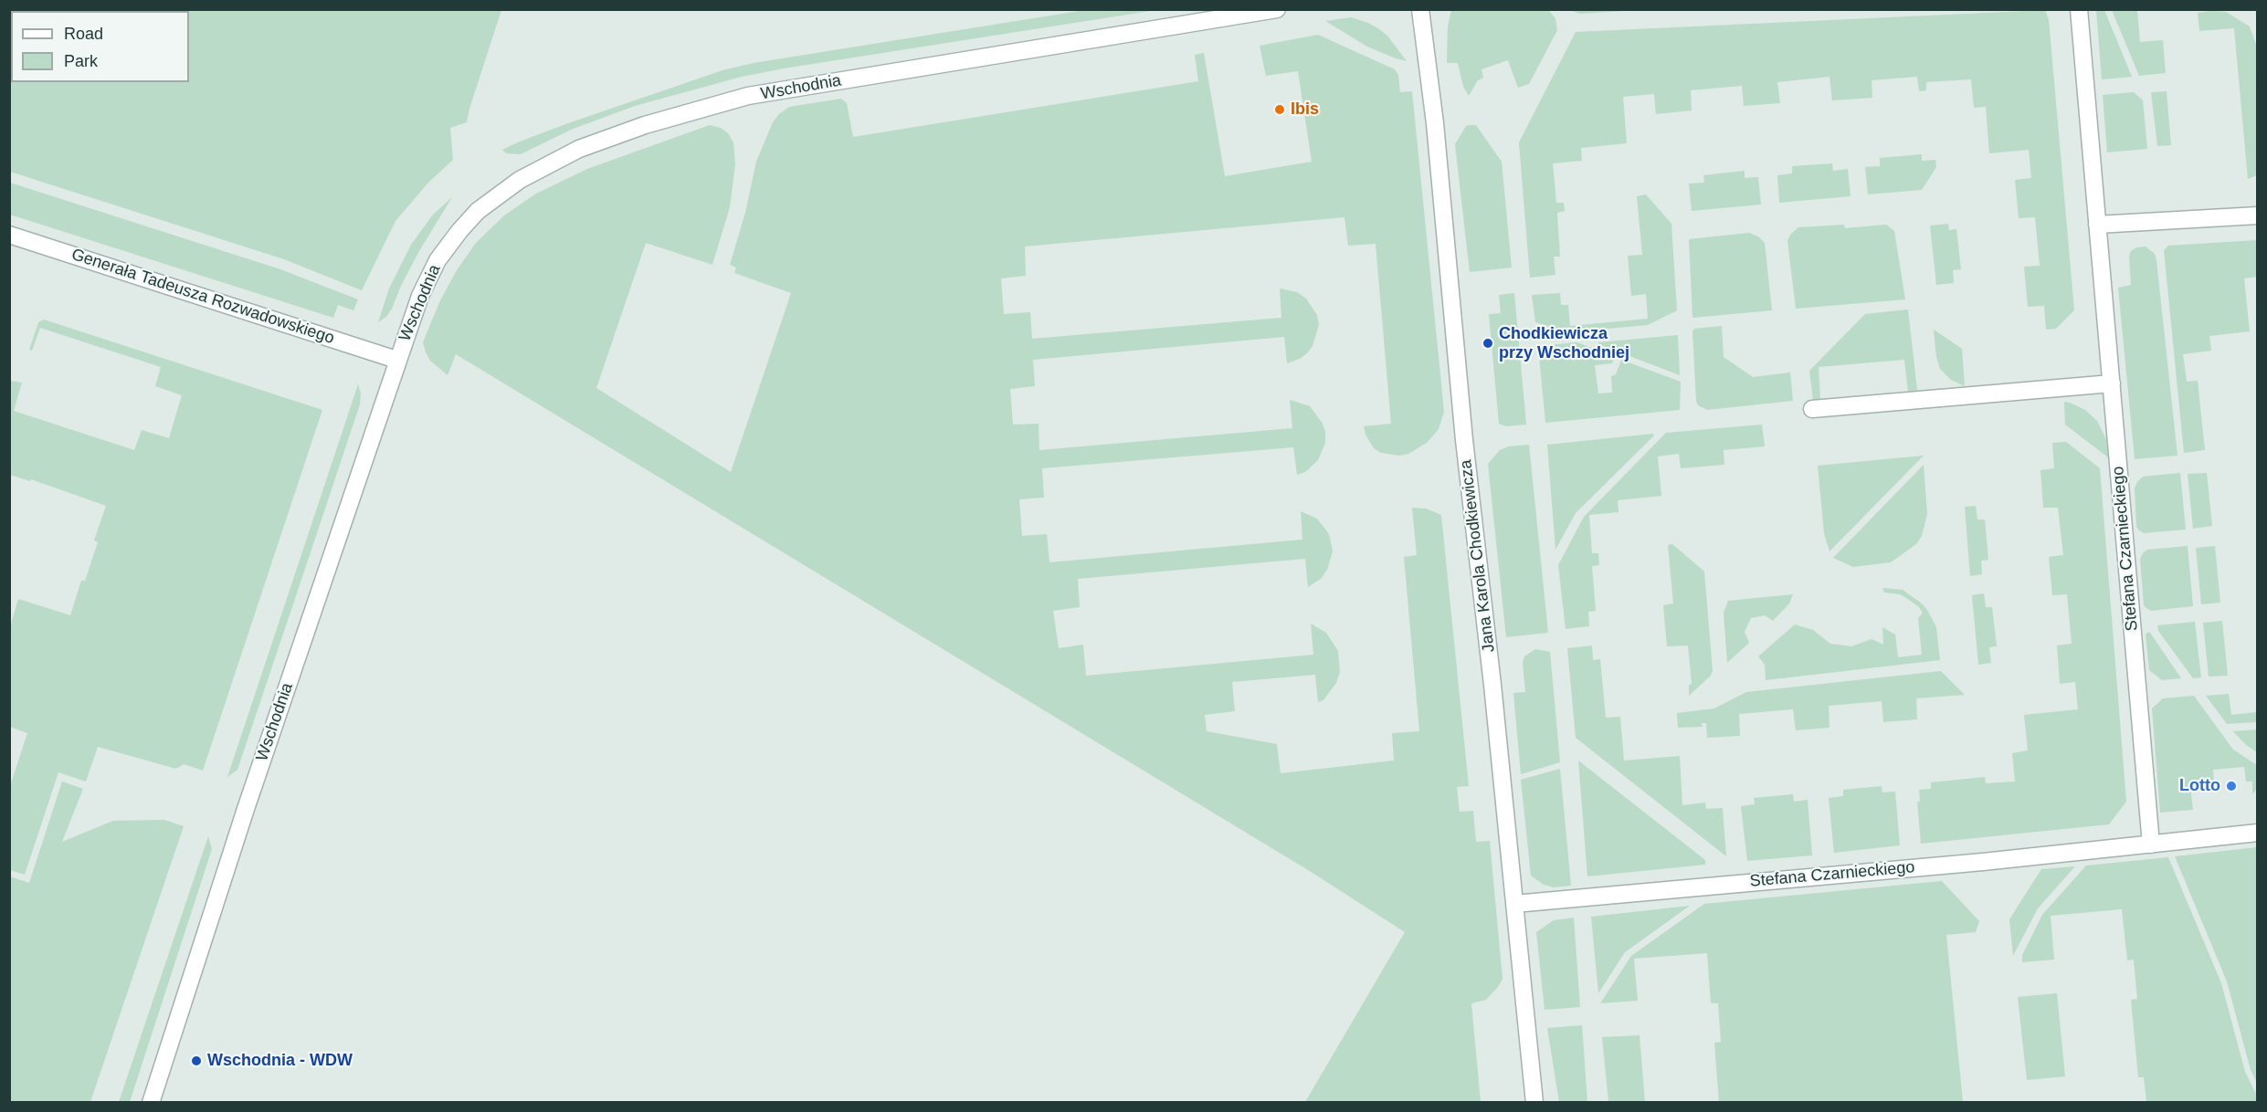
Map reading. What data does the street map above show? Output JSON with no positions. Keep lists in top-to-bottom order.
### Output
{
  "streets": {
    "street": [
      "Wschodnia",
      "Generała Tadeusza Rozwadowskiego",
      "Stefana Czarnieckiego",
      "Jana Karola Chodkiewicza"
    ]
  },
  "crossings": [
    ["Wschodnia", "Generała Tadeusza Rozwadowskiego"],
    ["Stefana Czarnieckiego", "Jana Karola Chodkiewicza"]
  ],
  "places": [
    "Ibis",
    "Chodkiewicza przy Wschodniej",
    "Lotto",
    "Wschodnia - WDW"
  ],
  "legend": ["Road", "Park"]
}
